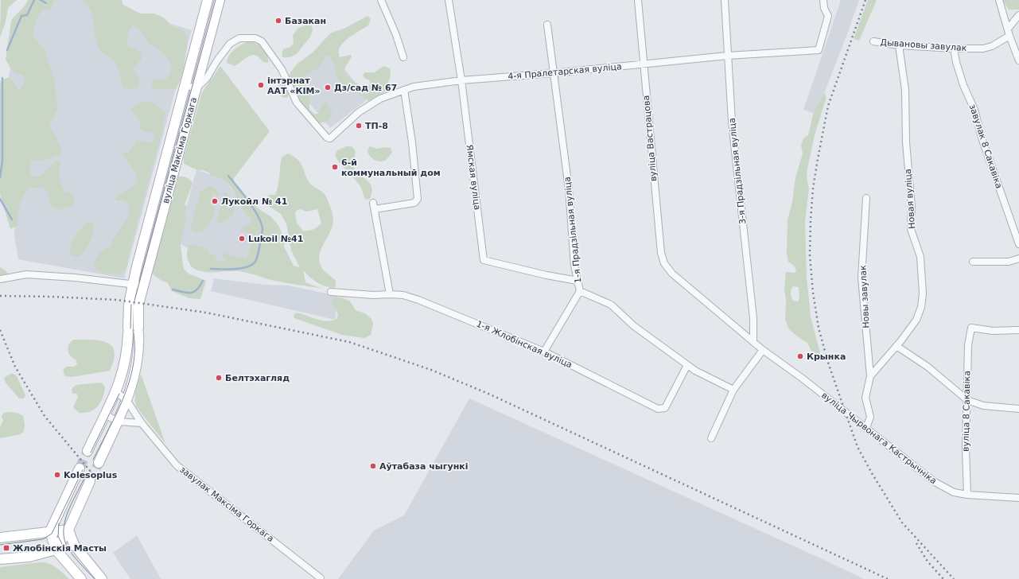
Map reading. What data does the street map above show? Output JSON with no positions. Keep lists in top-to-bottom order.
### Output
{
  "streets": {
    "main road": ["вуліца Максіма Горкага"],
    "street": [
      "Дывановы завулак",
      "4-я Пралетарская вуліца",
      "вуліца Вастрацова",
      "завулак 8 Сакавіка",
      "3-я Прадзільная вуліца",
      "Ямская вуліца",
      "Новая вуліца",
      "1-я Прадзільная вуліца",
      "Новы завулак",
      "1-я Жлобінская вуліца",
      "вуліца 8 Сакавіка",
      "вуліца Чырвонага Кастрычніка",
      "завулак Максіма Горкага"
    ]
  },
  "crossings": [
    ["Дывановы завулак", "завулак 8 Сакавіка"],
    ["Дывановы завулак", "Новая вуліца"],
    ["4-я Пралетарская вуліца", "вуліца Вастрацова"],
    ["4-я Пралетарская вуліца", "вуліца Максіма Горкага"],
    ["4-я Пралетарская вуліца", "3-я Прадзільная вуліца"],
    ["4-я Пралетарская вуліца", "Ямская вуліца"],
    ["4-я Пралетарская вуліца", "1-я Прадзільная вуліца"],
    ["вуліца Вастрацова", "3-я Прадзільная вуліца"],
    ["вуліца Вастрацова", "вуліца Чырвонага Кастрычніка"],
    ["вуліца Максіма Горкага", "завулак Максіма Горкага"],
    ["3-я Прадзільная вуліца", "вуліца Чырвонага Кастрычніка"],
    ["Ямская вуліца", "1-я Прадзільная вуліца"],
    ["Новая вуліца", "Новы завулак"],
    ["Новая вуліца", "вуліца Чырвонага Кастрычніка"],
    ["1-я Прадзільная вуліца", "1-я Жлобінская вуліца"],
    ["вуліца 8 Сакавіка", "вуліца Чырвонага Кастрычніка"]
  ],
  "places": {
    "other": [
      "Базакан",
      "інтэрнат ААТ «КІМ»",
      "Дз/сад № 67",
      "ТП-8",
      "6-й коммунальный дом",
      "Лукойл № 41",
      "Lukoil №41",
      "Крынка",
      "Белтэхагляд",
      "Аўтабаза чыгункі",
      "Kolesoplus"
    ],
    "transit": ["Жлобінскія Масты"]
  }
}
